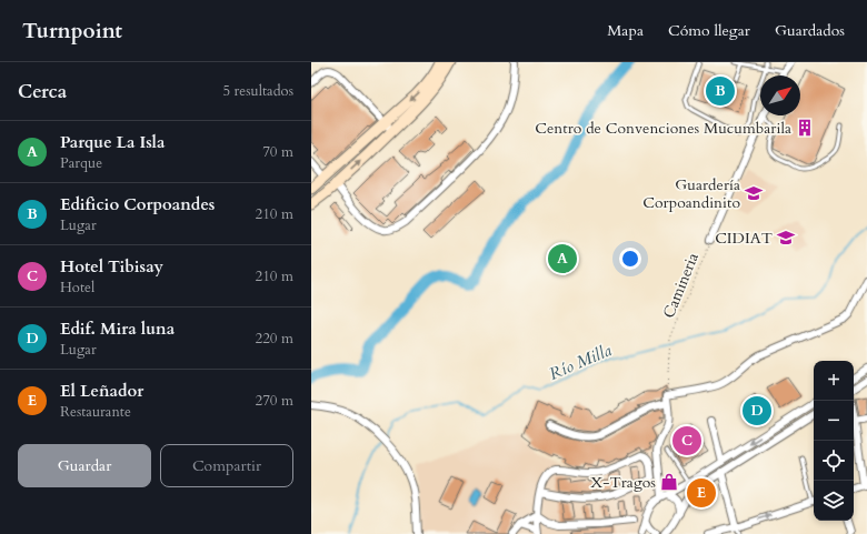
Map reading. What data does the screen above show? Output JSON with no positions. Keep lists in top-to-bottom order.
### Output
{
  "streets": {
    "path": ["Camineria"]
  },
  "water": ["Río Milla"],
  "places": {
    "building": ["Centro de Convenciones Mucumbarila"],
    "school or university": ["Guardería Corpoandinito", "CIDIAT"],
    "shop": ["X-Tragos"]
  },
  "north": "top right",
  "page": {
    "header": "Turnpoint",
    "nav": ["Mapa", "Cómo llegar", "Guardados"],
    "heading": ["Cerca", "5 resultados"],
    "pins": [
      "B",
      "A",
      "D",
      "C",
      "E"
    ],
    "list": [
      {
        "mark": "A",
        "name": "Parque La Isla",
        "note": "Parque",
        "value": "70 m"
      },
      {
        "mark": "B",
        "name": "Edificio Corpoandes",
        "note": "Lugar",
        "value": "210 m"
      },
      {
        "mark": "C",
        "name": "Hotel Tibisay",
        "note": "Hotel",
        "value": "210 m"
      },
      {
        "mark": "D",
        "name": "Edif. Mira luna",
        "note": "Lugar",
        "value": "220 m"
      },
      {
        "mark": "E",
        "name": "El Leñador",
        "note": "Restaurante",
        "value": "270 m"
      }
    ],
    "map_buttons": ["+", "−"],
    "buttons": ["Guardar", "Compartir"]
  }
}
